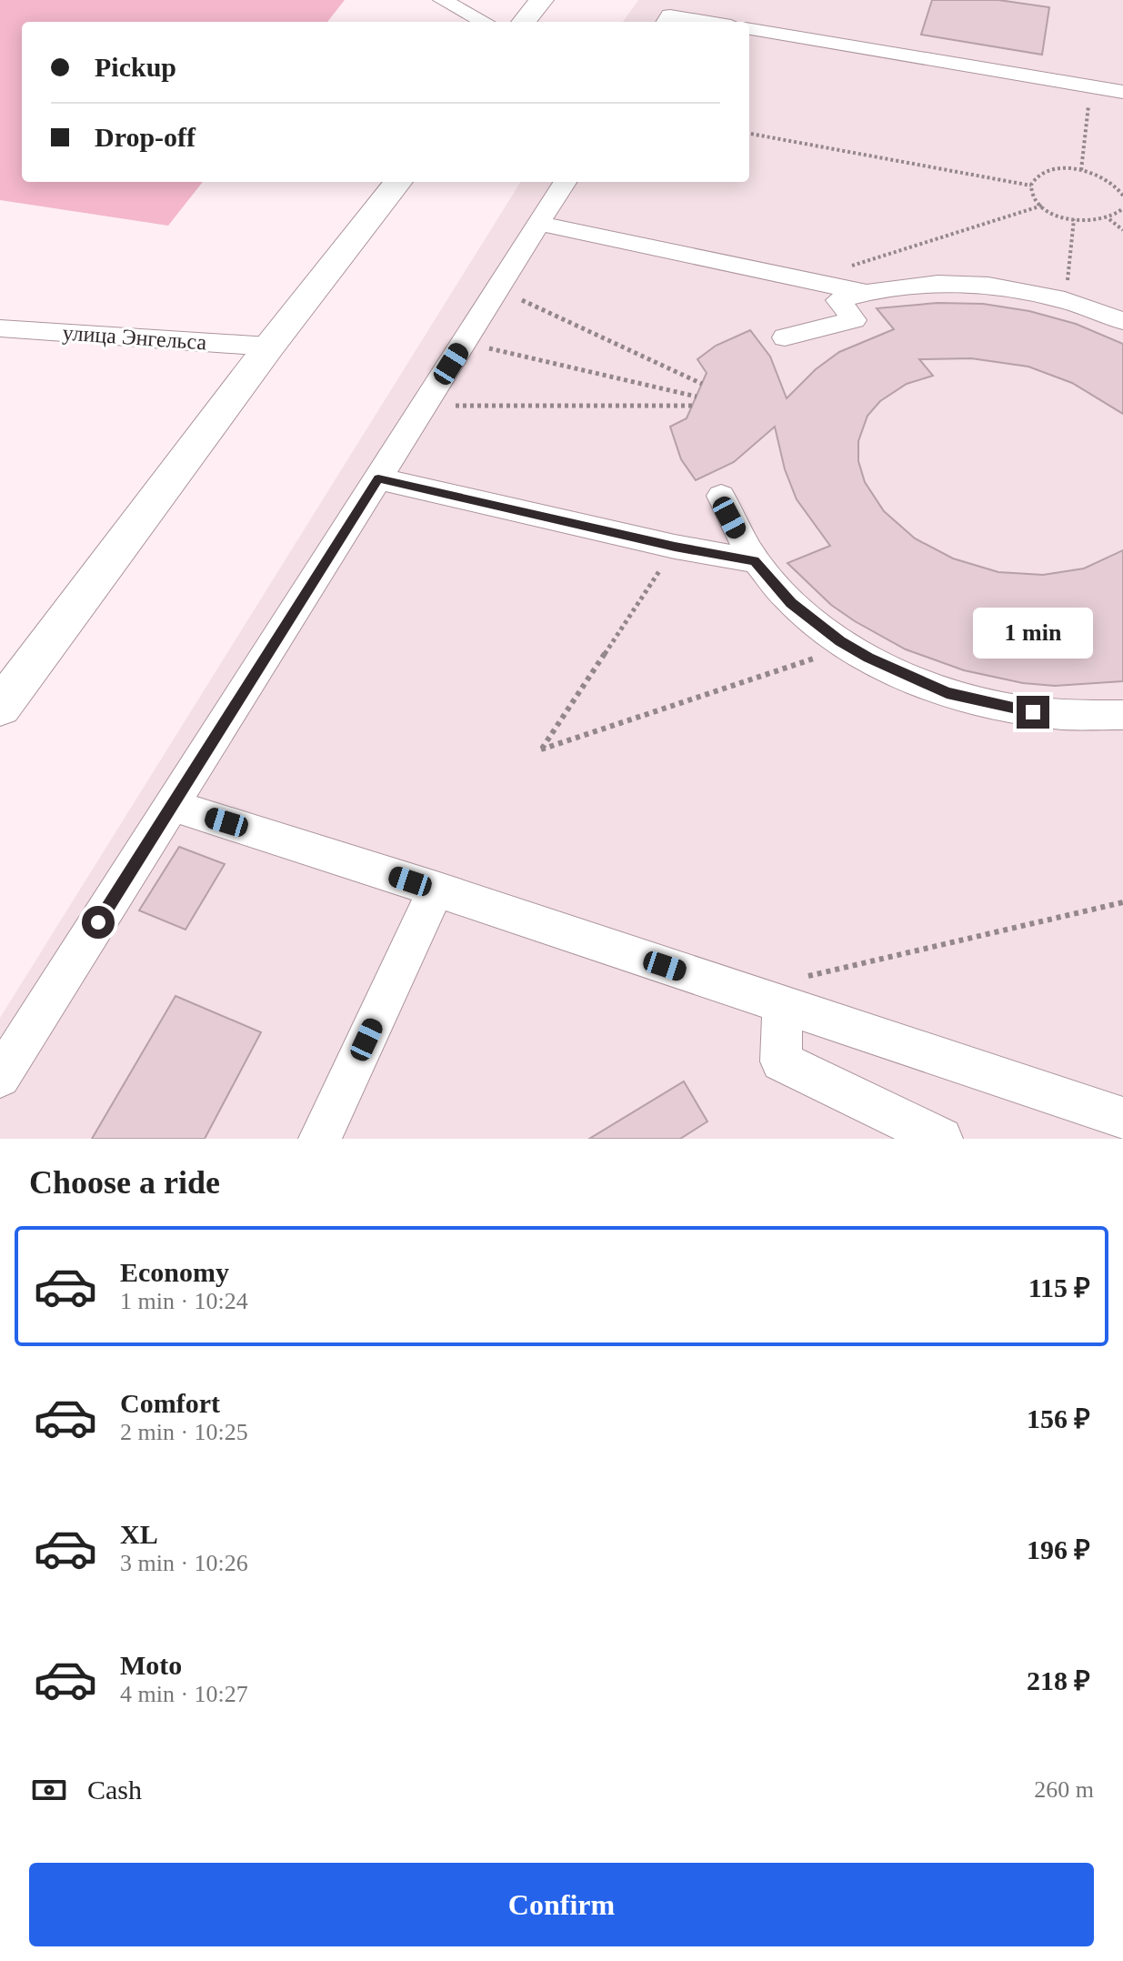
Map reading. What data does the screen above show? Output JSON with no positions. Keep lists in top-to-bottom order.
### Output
{
  "streets": {
    "street": ["улица Энгельса"]
  },
  "page": {
    "banner": ["Pickup", "Drop-off"],
    "bubble": "1 min",
    "heading": "Choose a ride",
    "list": [
      {
        "name": "Economy",
        "note": "1 min · 10:24",
        "value": "115 ₽"
      },
      {
        "name": "Comfort",
        "note": "2 min · 10:25",
        "value": "156 ₽"
      },
      {
        "name": "XL",
        "note": "3 min · 10:26",
        "value": "196 ₽"
      },
      {
        "name": "Moto",
        "note": "4 min · 10:27",
        "value": "218 ₽"
      }
    ],
    "pay": ["Cash", "260 m"],
    "buttons": "Confirm"
  }
}
